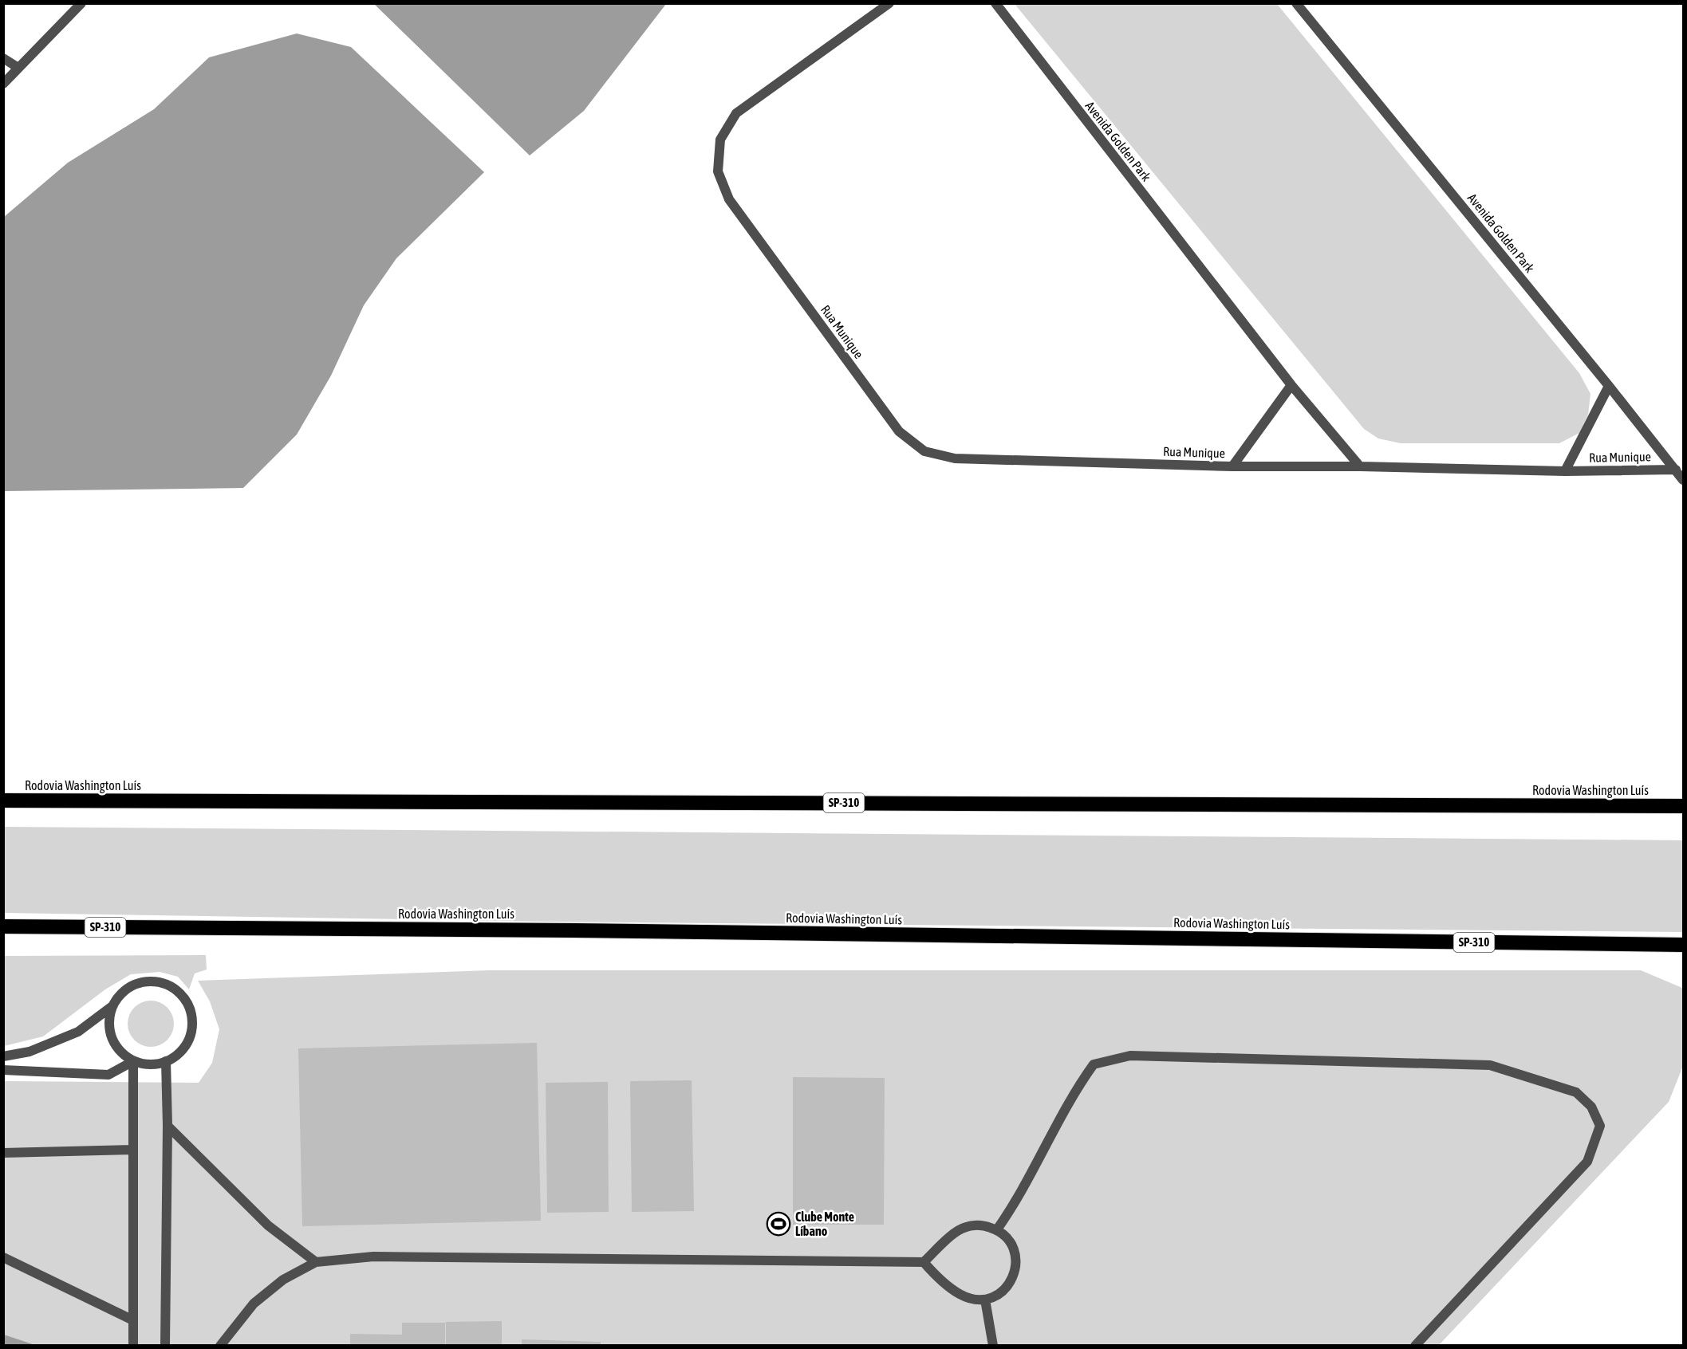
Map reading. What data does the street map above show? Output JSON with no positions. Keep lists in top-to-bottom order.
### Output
{
  "streets": {
    "highway": ["Rodovia Washington Luís", "SP-310"],
    "street": ["Avenida Golden Park", "Rua Munique"]
  },
  "crossings": [
    ["Avenida Golden Park", "Rua Munique"]
  ],
  "places": {
    "sports": ["Clube Monte Líbano"]
  }
}
